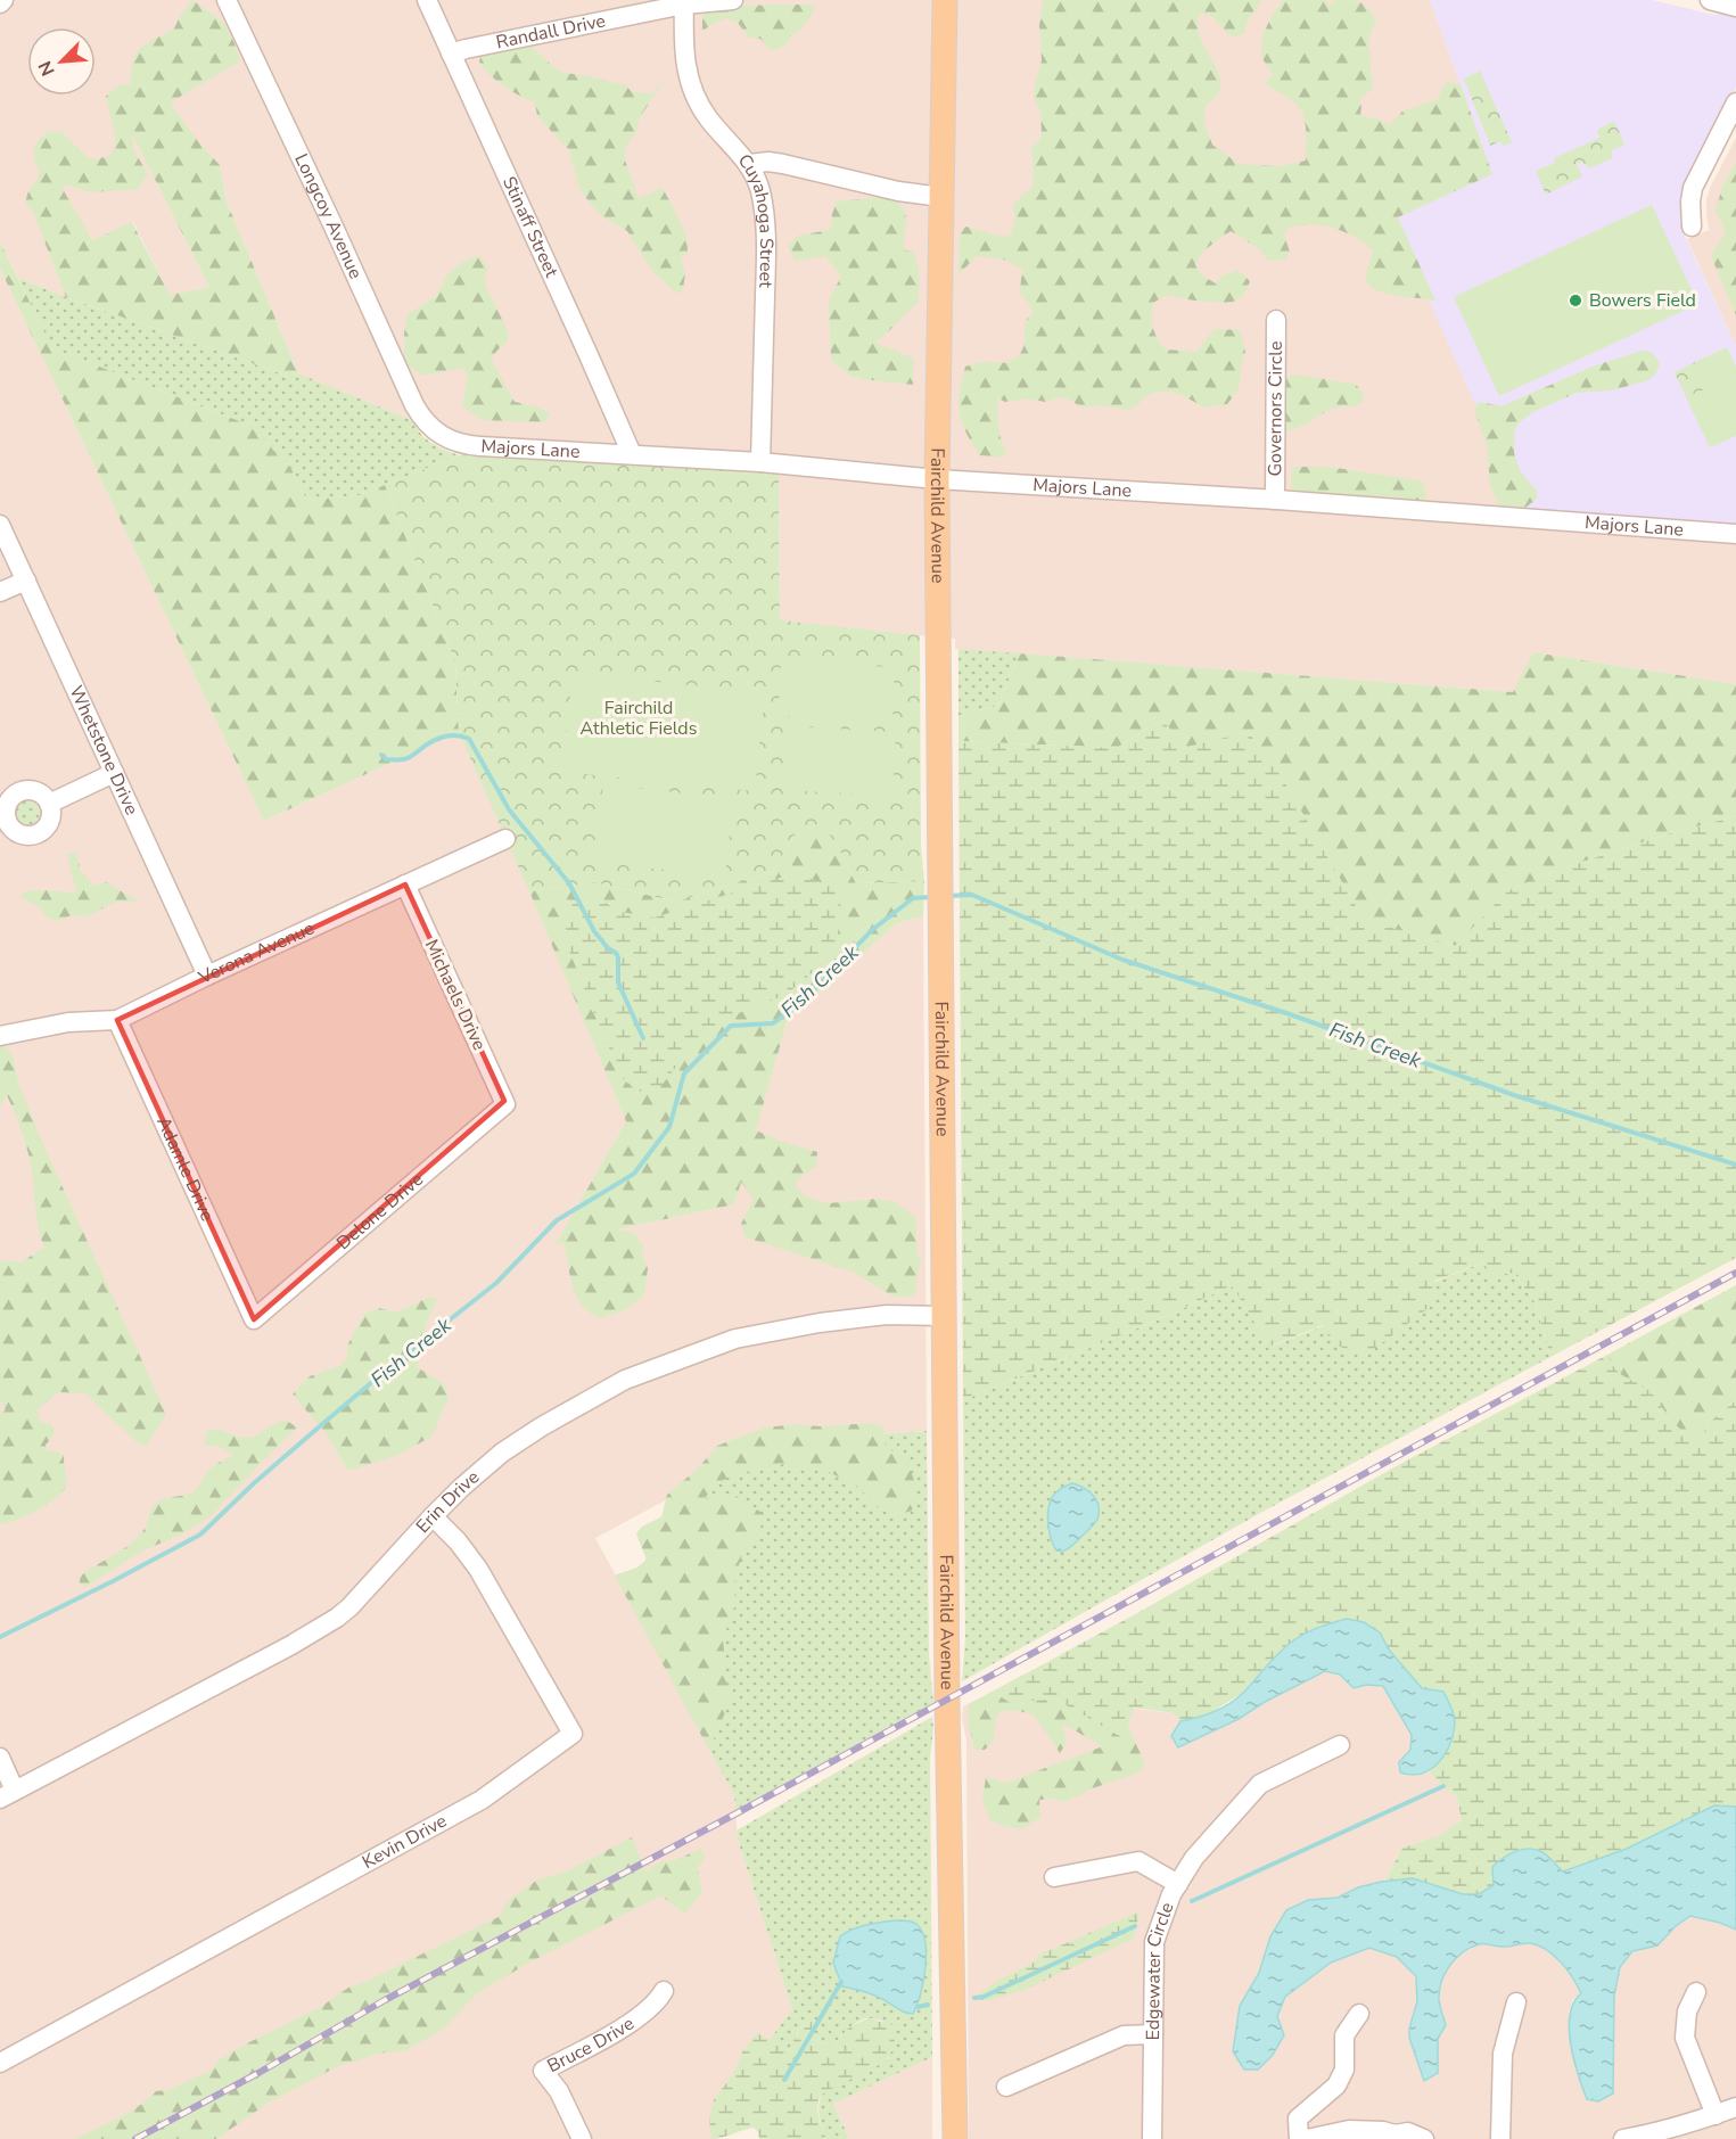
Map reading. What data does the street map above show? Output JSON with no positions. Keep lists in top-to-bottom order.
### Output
{
  "streets": {
    "main road": ["Fairchild Avenue"],
    "street": [
      "Randall Drive",
      "Longcoy Avenue",
      "Cuyahoga Street",
      "Stinaff Street",
      "Governors Circle",
      "Majors Lane",
      "Whetstone Drive",
      "Verona Avenue",
      "Michaels Drive",
      "Adamle Drive",
      "Delone Drive",
      "Erin Drive",
      "Kevin Drive",
      "Edgewater Circle",
      "Bruce Drive"
    ]
  },
  "crossings": [
    ["Randall Drive", "Cuyahoga Street"],
    ["Randall Drive", "Stinaff Street"],
    ["Longcoy Avenue", "Majors Lane"],
    ["Cuyahoga Street", "Majors Lane"],
    ["Stinaff Street", "Majors Lane"],
    ["Governors Circle", "Majors Lane"],
    ["Majors Lane", "Fairchild Avenue"],
    ["Fairchild Avenue", "Erin Drive"],
    ["Whetstone Drive", "Verona Avenue"],
    ["Verona Avenue", "Michaels Drive"],
    ["Verona Avenue", "Adamle Drive"],
    ["Michaels Drive", "Delone Drive"],
    ["Adamle Drive", "Delone Drive"],
    ["Erin Drive", "Kevin Drive"]
  ],
  "water": ["Fish Creek"],
  "parks": ["Fairchild Athletic Fields"],
  "places": ["Bowers Field"],
  "north": "bottom left"
}
